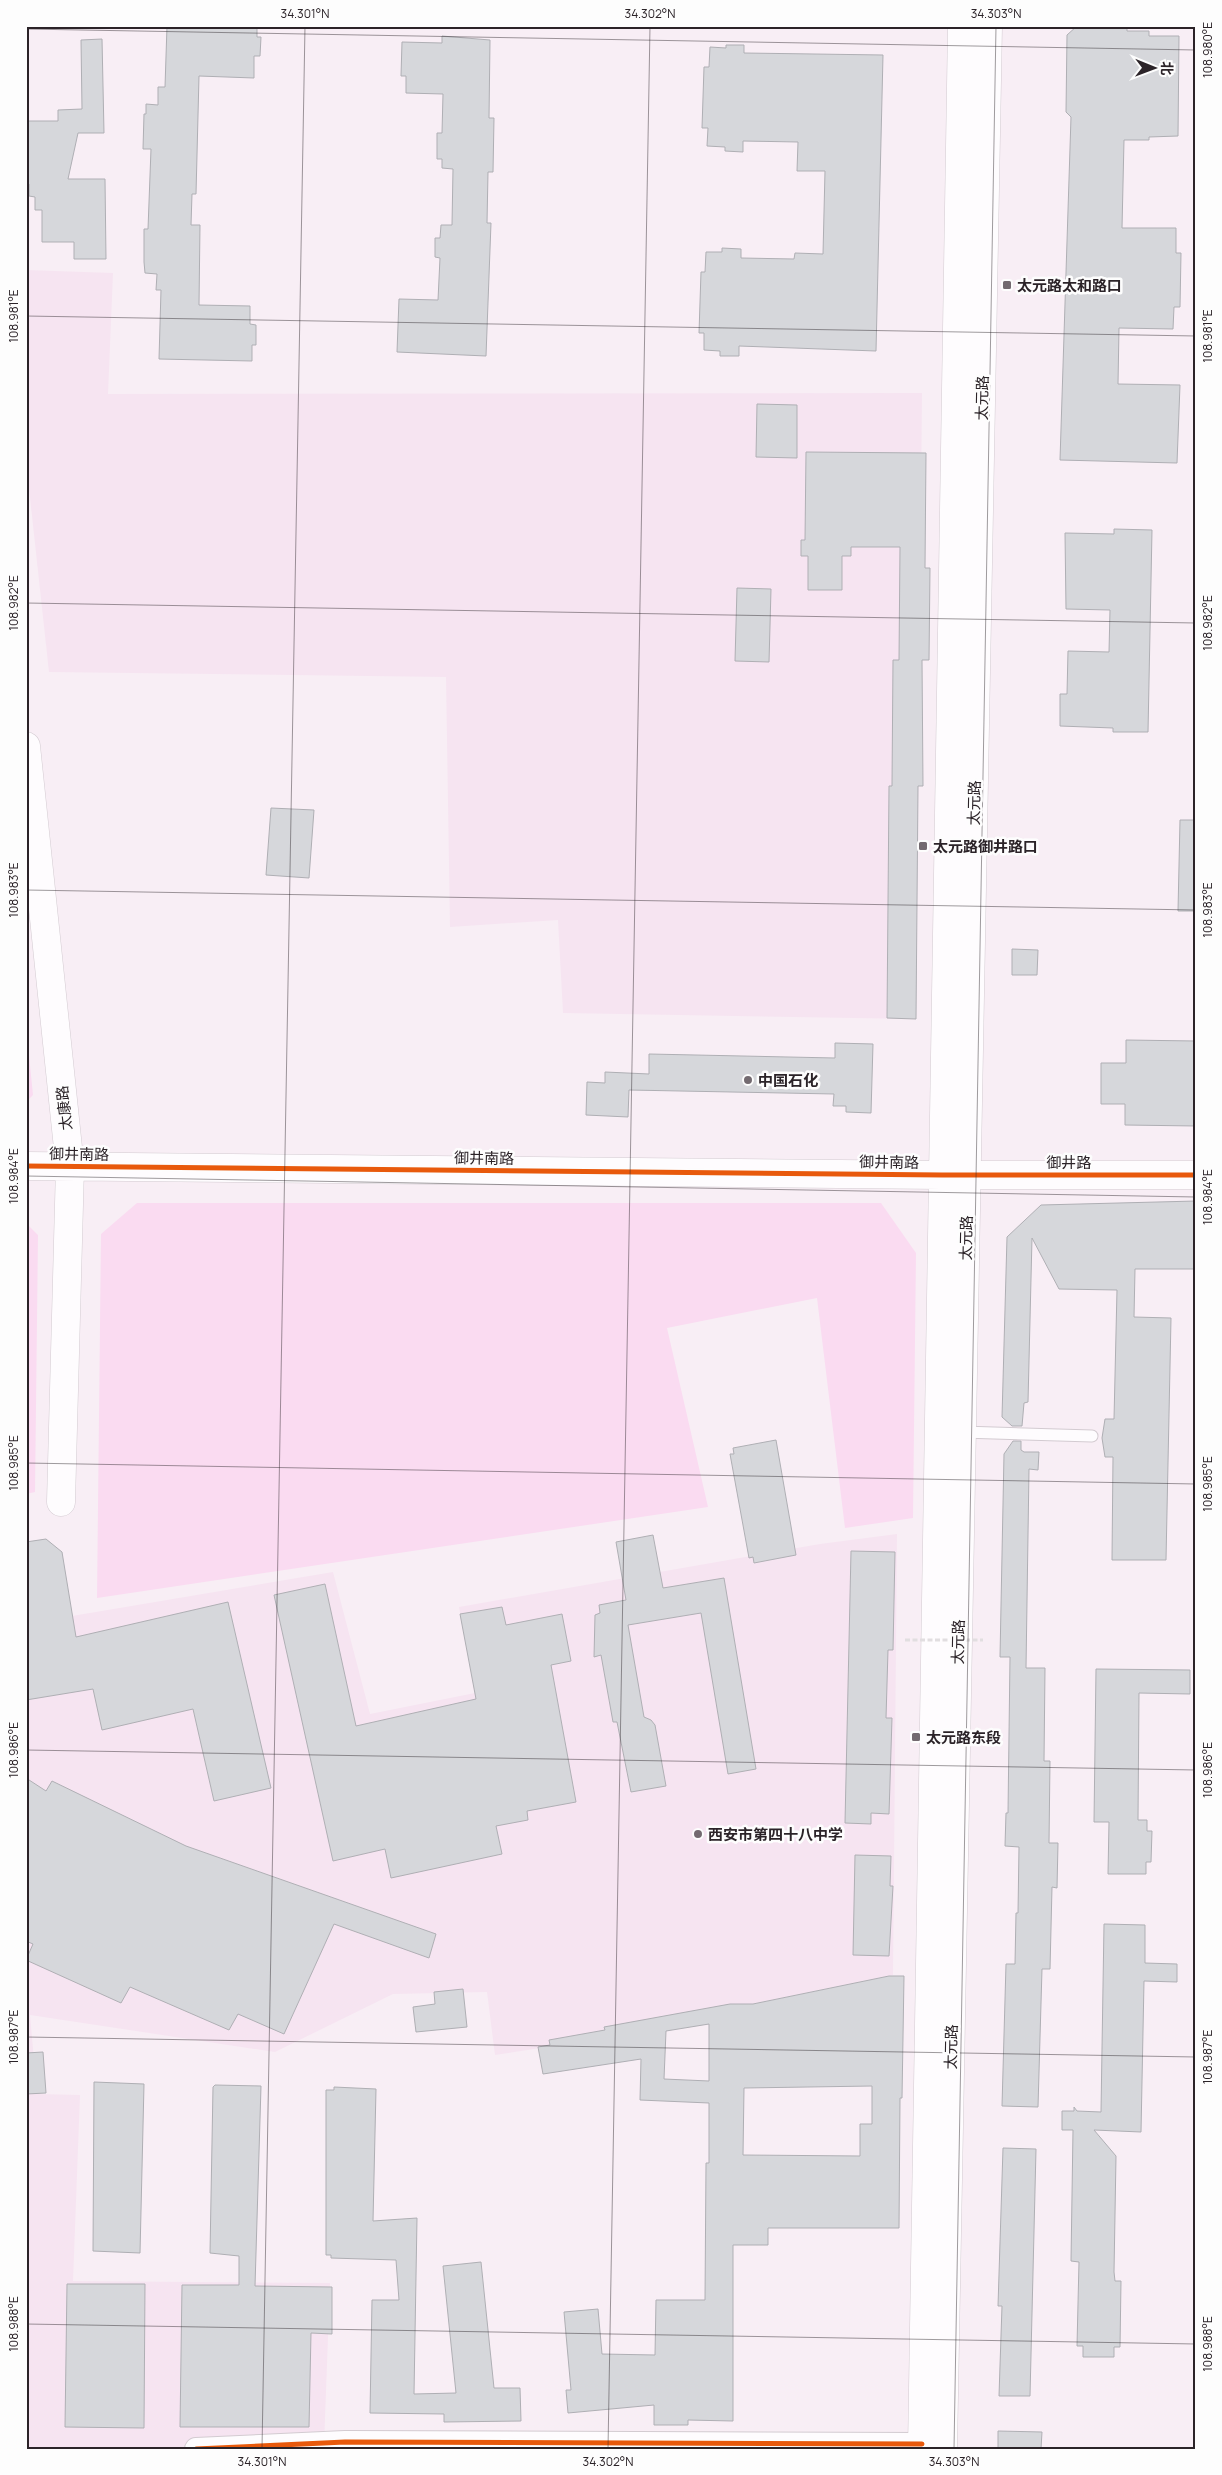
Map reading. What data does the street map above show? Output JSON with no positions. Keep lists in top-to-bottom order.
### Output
{
  "streets": {
    "main road": [
      "太元路",
      "太康路",
      "御井南路",
      "御井路"
    ]
  },
  "crossings": [
    ["太元路", "御井南路"],
    ["太元路", "御井路"],
    ["太康路", "御井南路"],
    ["御井南路", "御井路"]
  ],
  "places": {
    "transit": ["太元路太和路口", "太元路御井路口", "太元路东段"],
    "other": ["中国石化", "西安市第四十八中学"]
  },
  "north": "right",
  "coordinates": [
    "34.301°N",
    "34.302°N",
    "34.303°N",
    "108.980°E",
    "108.981°E",
    "108.982°E",
    "108.983°E",
    "108.984°E",
    "108.985°E",
    "108.986°E",
    "108.987°E",
    "108.988°E"
  ]
}
